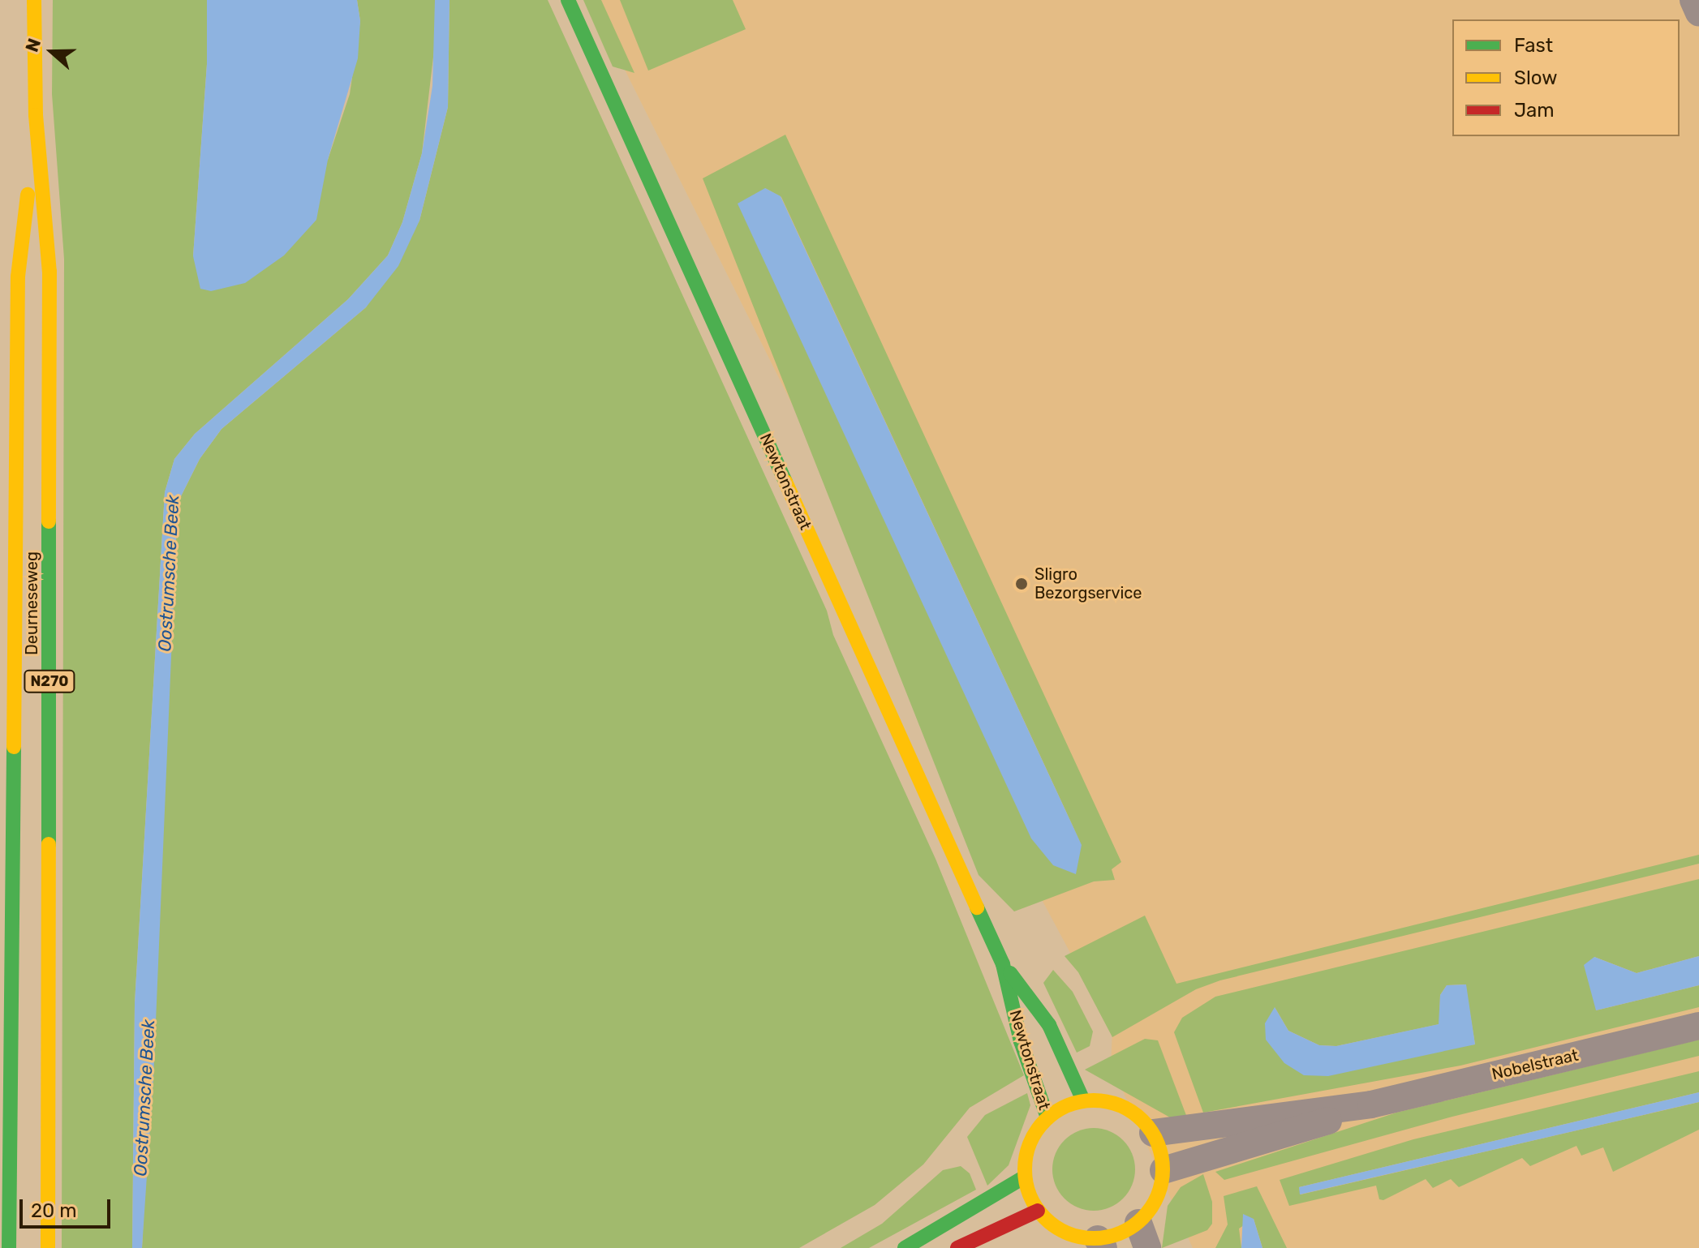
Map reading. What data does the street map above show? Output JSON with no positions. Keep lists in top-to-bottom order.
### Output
{
  "streets": {
    "main road": ["Newtonstraat", "Deurneseweg", "N270"],
    "street": ["Nobelstraat"]
  },
  "crossings": [
    ["Newtonstraat", "Nobelstraat"]
  ],
  "water": ["Oostrumsche Beek"],
  "places": ["Sligro Bezorgservice"],
  "legend": ["Fast", "Slow", "Jam"],
  "scale_bar": "20 m",
  "north": "left"
}
